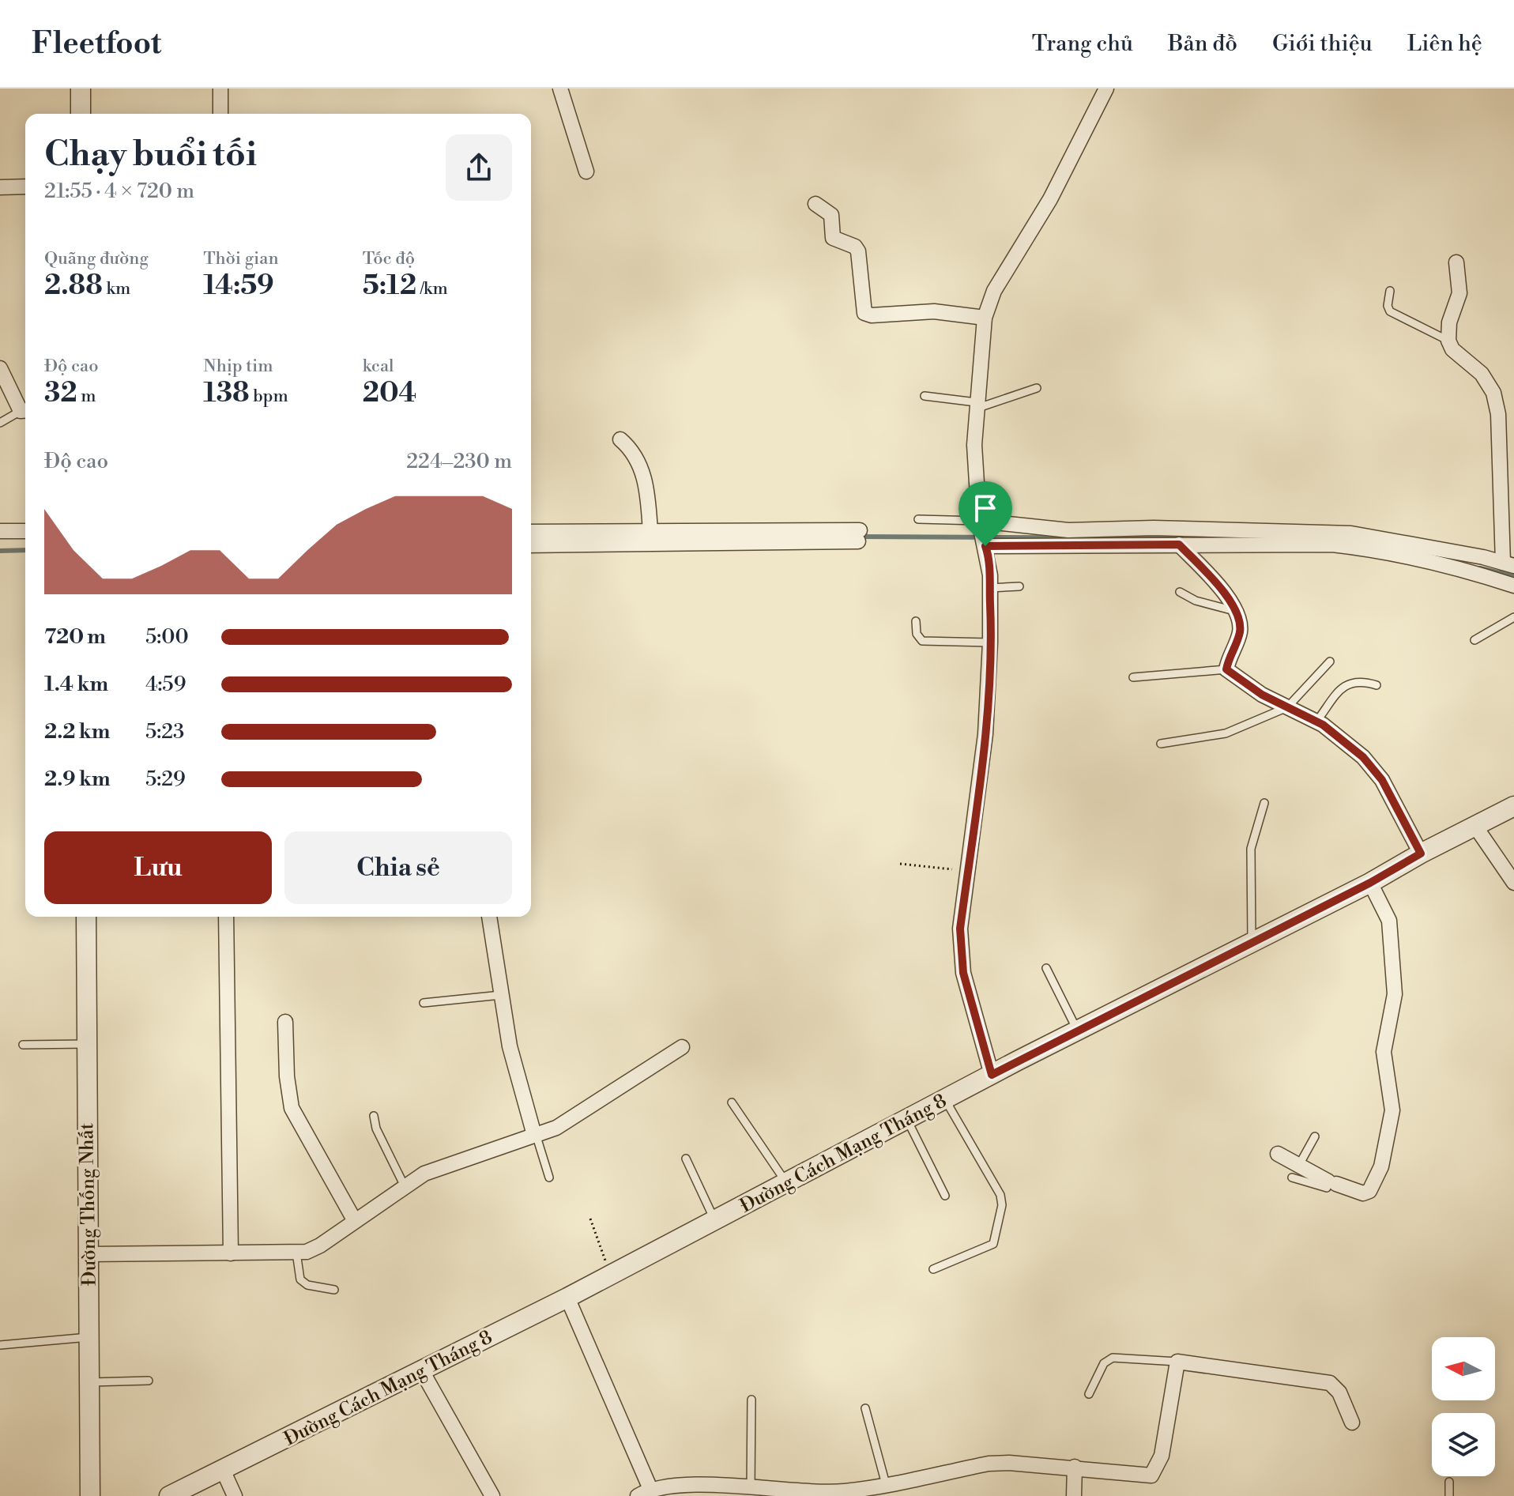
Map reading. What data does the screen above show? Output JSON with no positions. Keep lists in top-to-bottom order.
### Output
{
  "streets": {
    "street": ["Đường Cách Mạng Tháng 8", "Đường Thống Nhất"]
  },
  "north": "left",
  "page": {
    "header": "Fleetfoot",
    "nav": [
      "Trang chủ",
      "Bản đồ",
      "Giới thiệu",
      "Liên hệ"
    ],
    "heading": ["Chạy buổi tối", "21:55 · 4 × 720 m"],
    "stats": [
      ["Quãng đường", "2.88 km"],
      ["Thời gian", "14:59"],
      ["Tốc độ", "5:12 /km"],
      ["Độ cao", "32 m"],
      ["Nhịp tim", "138 bpm"],
      ["kcal", "204"]
    ],
    "chart": ["Độ cao", "224–230 m"],
    "list": [
      {
        "name": "720 m",
        "note": "5:00"
      },
      {
        "name": "1.4 km",
        "note": "4:59"
      },
      {
        "name": "2.2 km",
        "note": "5:23"
      },
      {
        "name": "2.9 km",
        "note": "5:29"
      }
    ],
    "buttons": ["Lưu", "Chia sẻ"]
  }
}
